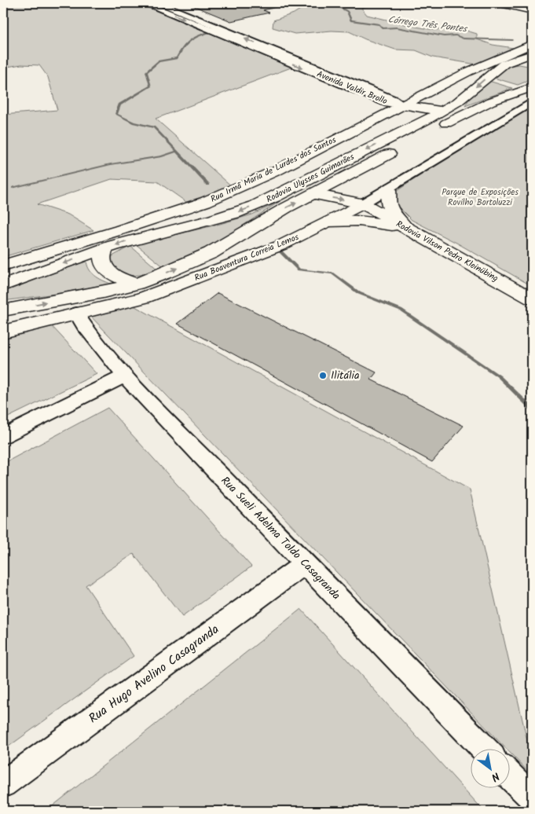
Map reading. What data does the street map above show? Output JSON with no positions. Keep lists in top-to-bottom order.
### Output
{
  "streets": {
    "main road": [
      "Rua Irmã Maria de Lurdes dos Santos",
      "Rodovia Ulysses Guimarães",
      "Rodovia Vilson Pedro Kleinübing",
      "Rua Boaventura Correia Lemos"
    ],
    "street": ["Avenida Valdir Brollo", "Rua Sueli Adelma Toldo Casagranda", "Rua Hugo Avelino Casagranda"]
  },
  "crossings": [
    ["Avenida Valdir Brollo", "Rua Irmã Maria de Lurdes dos Santos"],
    ["Rodovia Ulysses Guimarães", "Rodovia Vilson Pedro Kleinübing"],
    ["Rodovia Vilson Pedro Kleinübing", "Rua Boaventura Correia Lemos"],
    ["Rua Boaventura Correia Lemos", "Rua Sueli Adelma Toldo Casagranda"],
    ["Rua Sueli Adelma Toldo Casagranda", "Rua Hugo Avelino Casagranda"]
  ],
  "water": ["Córrego Três Pontes"],
  "parks": ["Parque de Exposições Rovilho Bortoluzzi"],
  "places": ["Ilitália"],
  "north": "bottom right"
}
